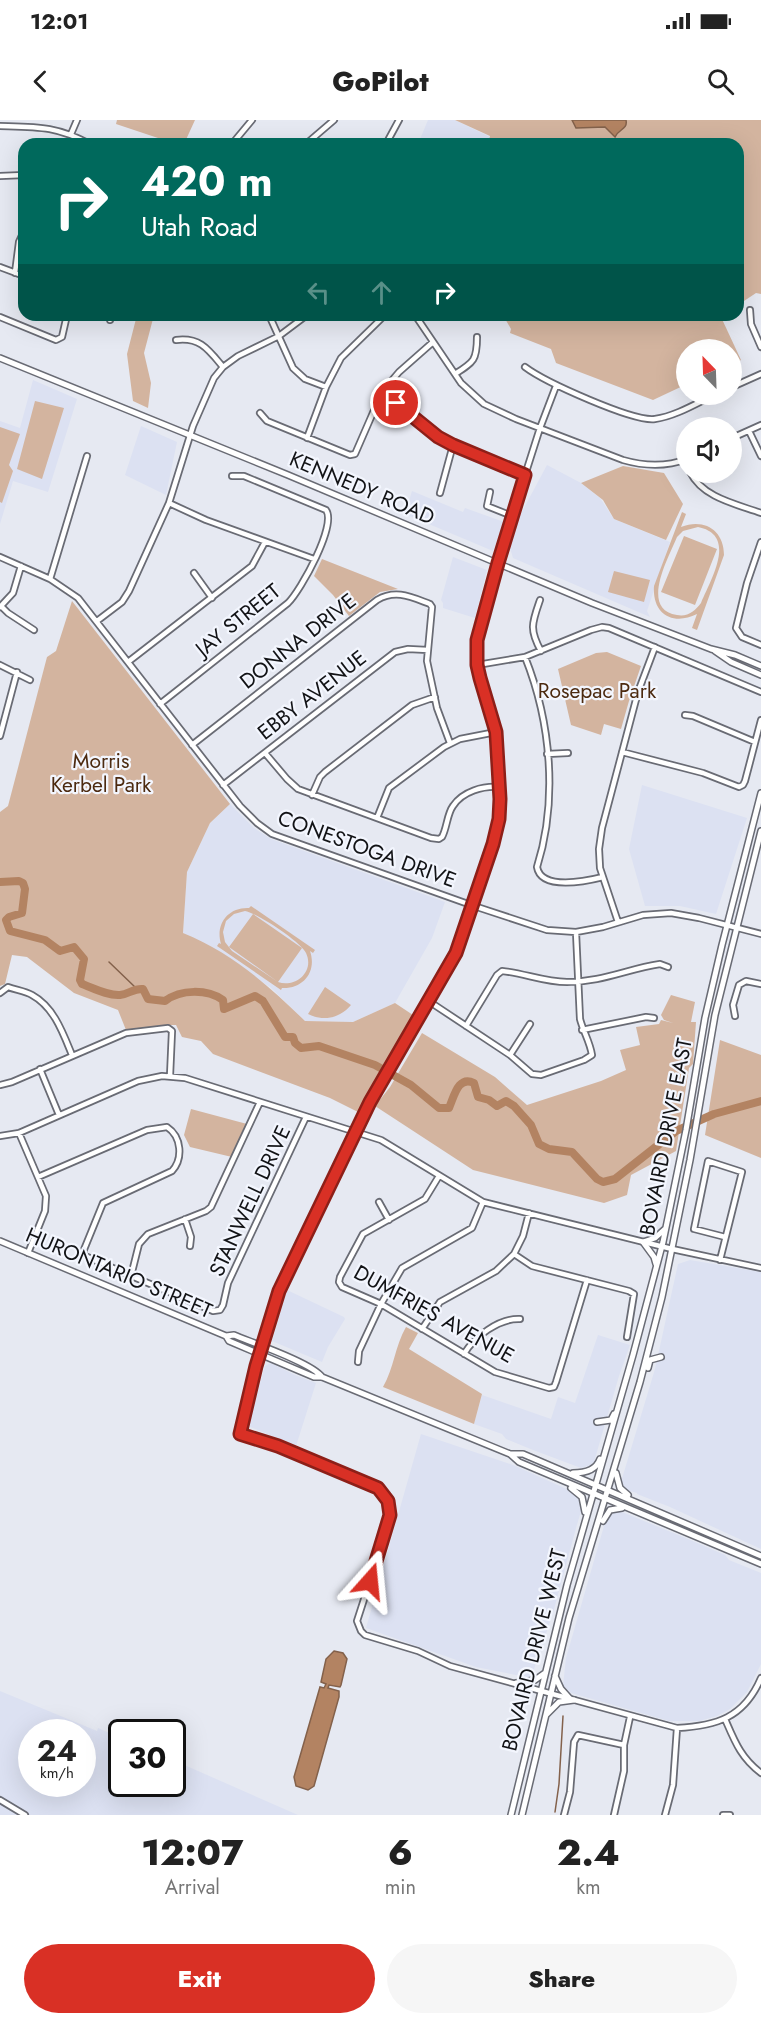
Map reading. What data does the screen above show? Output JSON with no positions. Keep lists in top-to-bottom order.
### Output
{
  "streets": {
    "main road": [
      "KENNEDY ROAD",
      "BOVAIRD DRIVE EAST",
      "HURONTARIO STREET",
      "BOVAIRD DRIVE WEST"
    ],
    "street": [
      "JAY STREET",
      "DONNA DRIVE",
      "EBBY AVENUE",
      "CONESTOGA DRIVE",
      "STANWELL DRIVE",
      "DUMFRIES AVENUE"
    ]
  },
  "crossings": [
    ["JAY STREET", "CONESTOGA DRIVE"],
    ["DONNA DRIVE", "EBBY AVENUE"],
    ["DONNA DRIVE", "CONESTOGA DRIVE"],
    ["EBBY AVENUE", "CONESTOGA DRIVE"],
    ["CONESTOGA DRIVE", "BOVAIRD DRIVE EAST"],
    ["BOVAIRD DRIVE EAST", "HURONTARIO STREET"],
    ["BOVAIRD DRIVE EAST", "BOVAIRD DRIVE WEST"],
    ["HURONTARIO STREET", "BOVAIRD DRIVE WEST"]
  ],
  "parks": ["Rosepac Park", "Morris Kerbel Park"],
  "north": "top left",
  "page": {
    "status": "12:01",
    "header": "GoPilot",
    "turn": ["420 m", "Utah Road"],
    "speed": "24 km/h",
    "limit": "30",
    "eta": [
      "12:07",
      "Arrival",
      "6",
      "min",
      "2.4",
      "km"
    ],
    "buttons": ["Exit", "Share"]
  }
}
